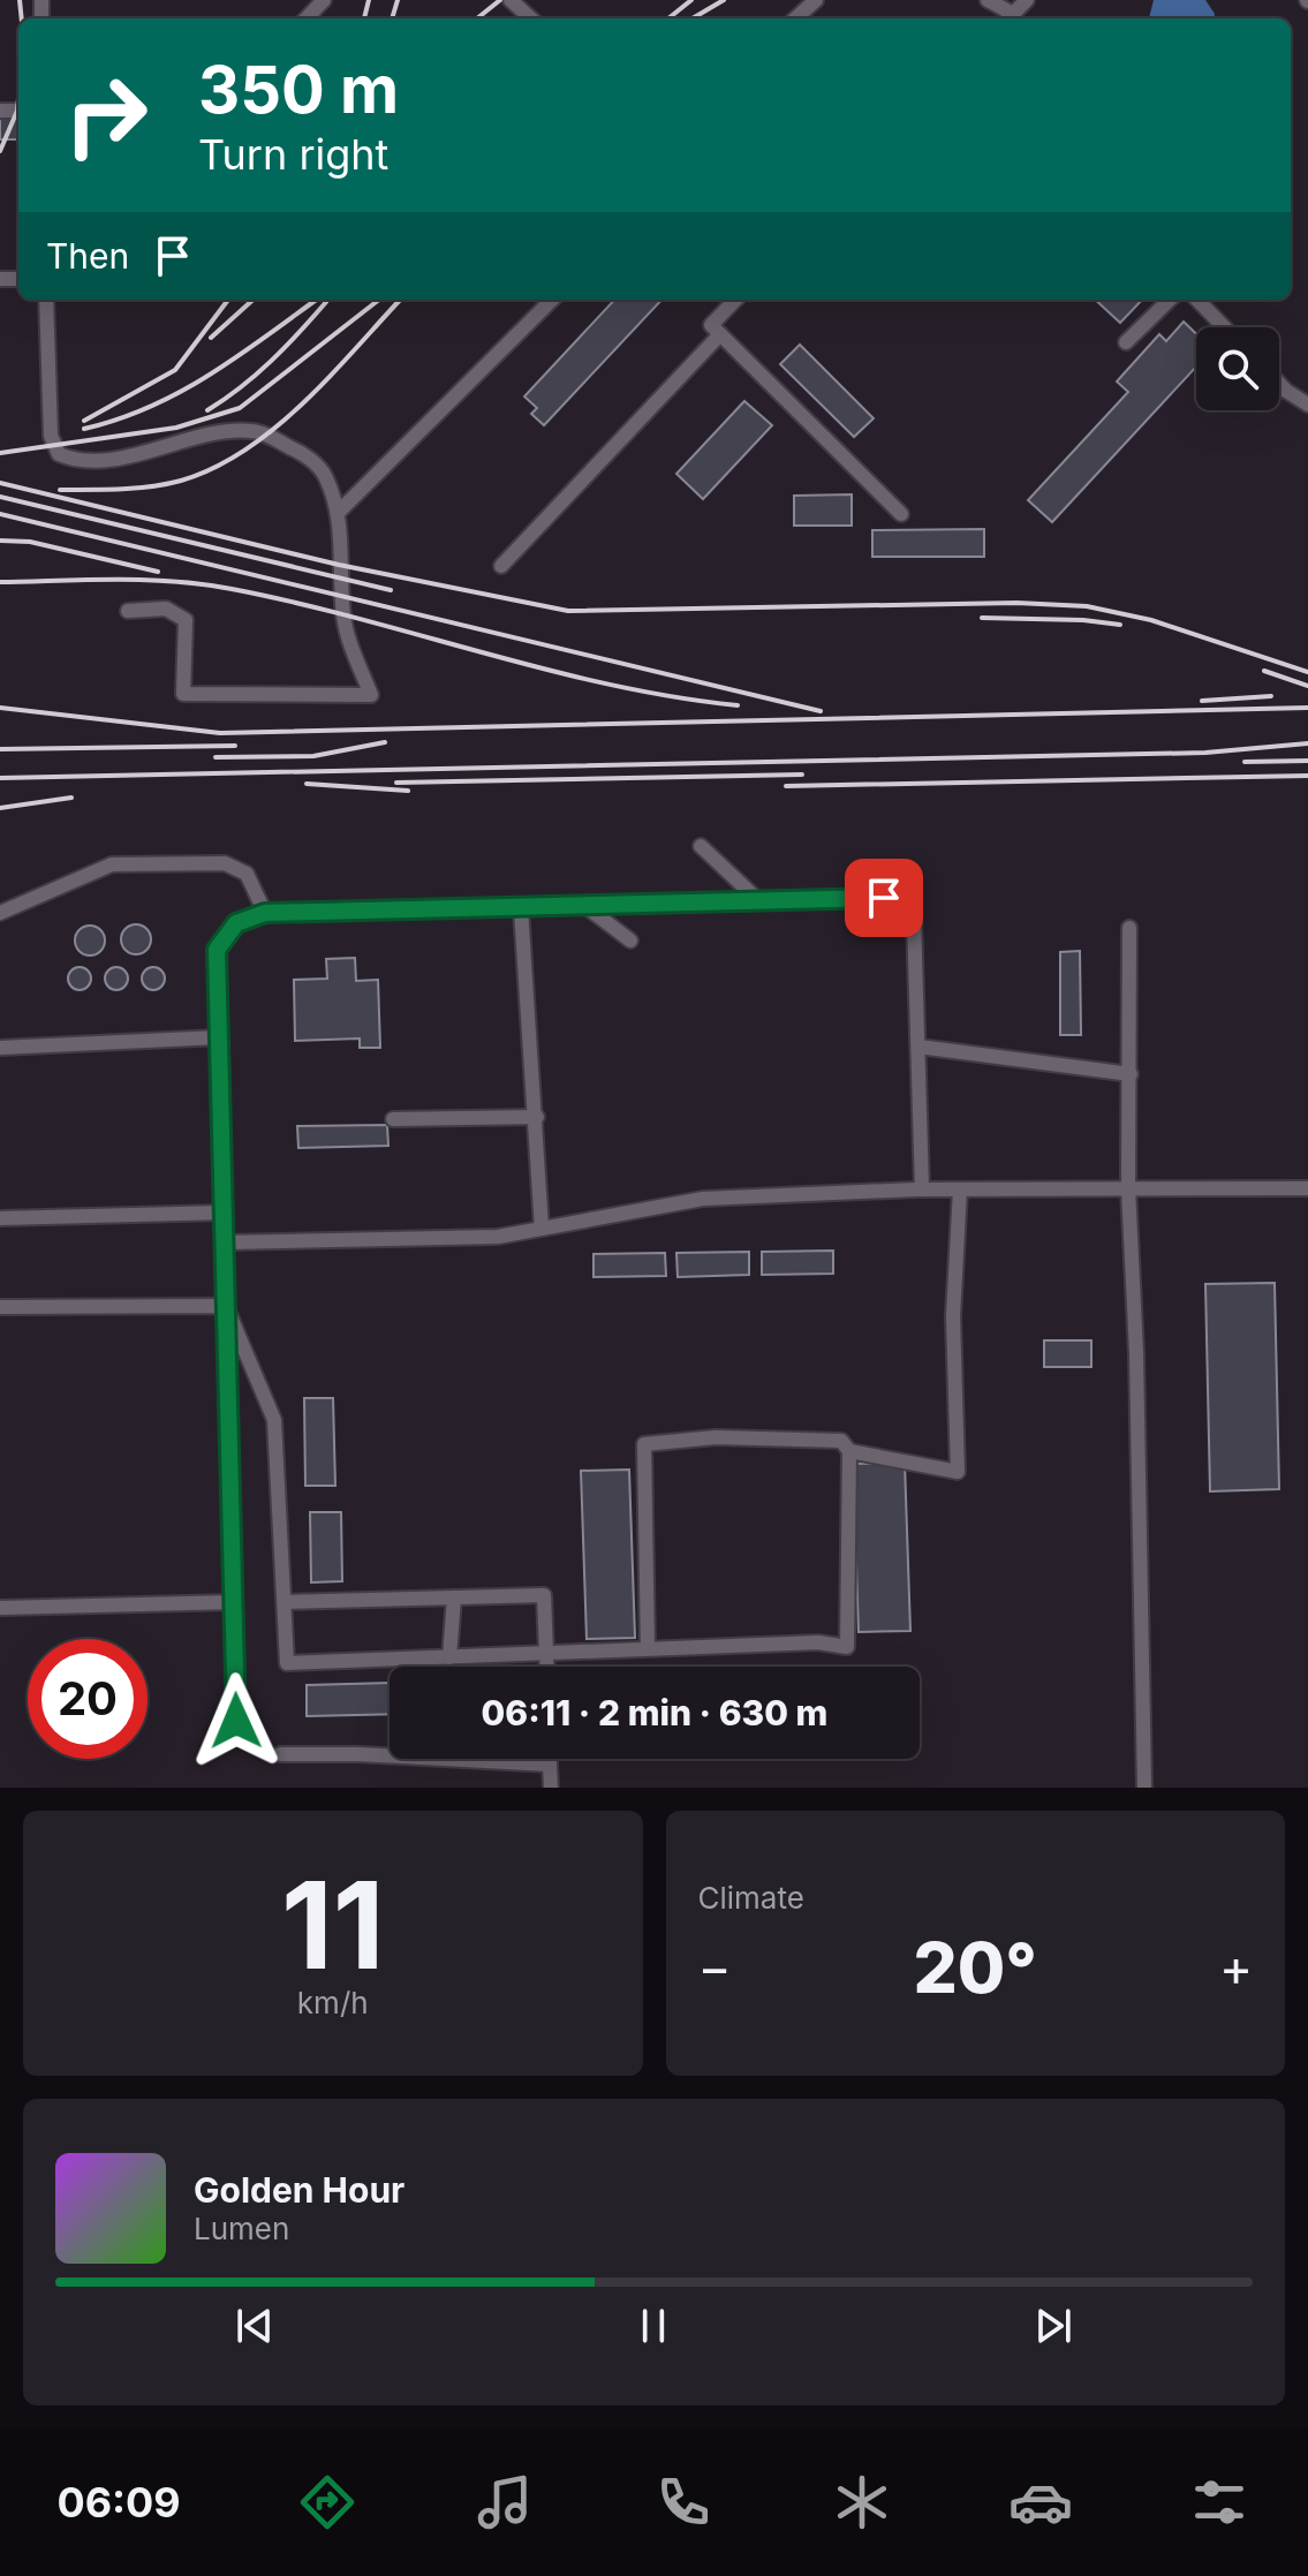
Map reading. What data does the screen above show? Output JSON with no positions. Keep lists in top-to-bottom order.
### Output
{
  "page": {
    "turn": ["350 m", "Turn right"],
    "then": "Then",
    "limit": "20",
    "trip": "06:11 · 2 min · 630 m",
    "tile": [
      ["11", "km/h"],
      "Climate"
    ],
    "heat": ["−", "20°", "+"],
    "song": ["Golden Hour", "Lumen"],
    "tabs": "06:09"
  }
}
